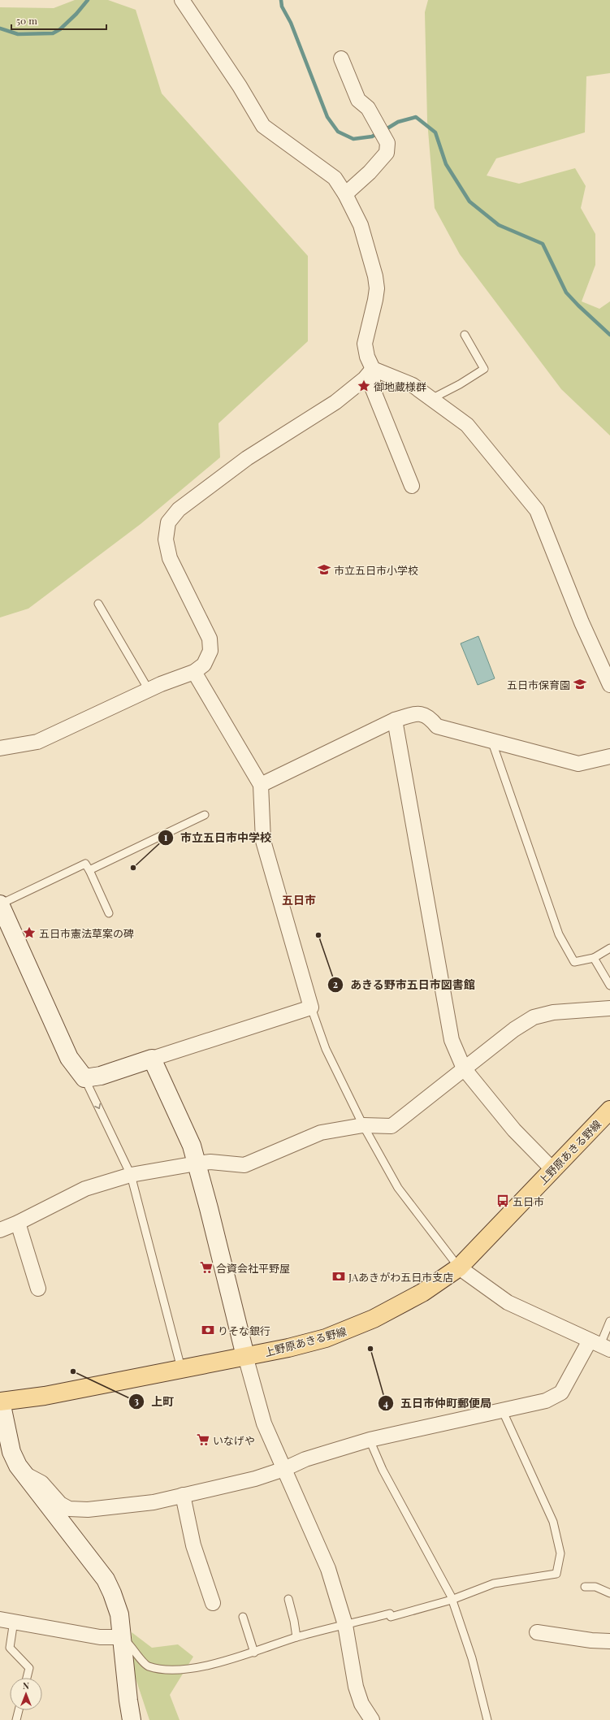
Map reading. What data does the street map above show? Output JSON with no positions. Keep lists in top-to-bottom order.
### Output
{
  "streets": {
    "main road": ["上野原あきる野線"]
  },
  "districts": ["五日市"],
  "places": {
    "place": ["御地蔵様群", "五日市憲法草案の碑"],
    "school or university": ["市立五日市小学校", "五日市保育園"],
    "other": [
      "市立五日市中学校",
      "あきる野市五日市図書館",
      "五日市仲町郵便局",
      "上町"
    ],
    "bus stop": ["五日市"],
    "supermarket": ["合資会社平野屋", "いなげや"],
    "bank": ["JAあきがわ五日市支店", "りそな銀行"]
  },
  "scale_bar": "50 m",
  "north": "top"
}
